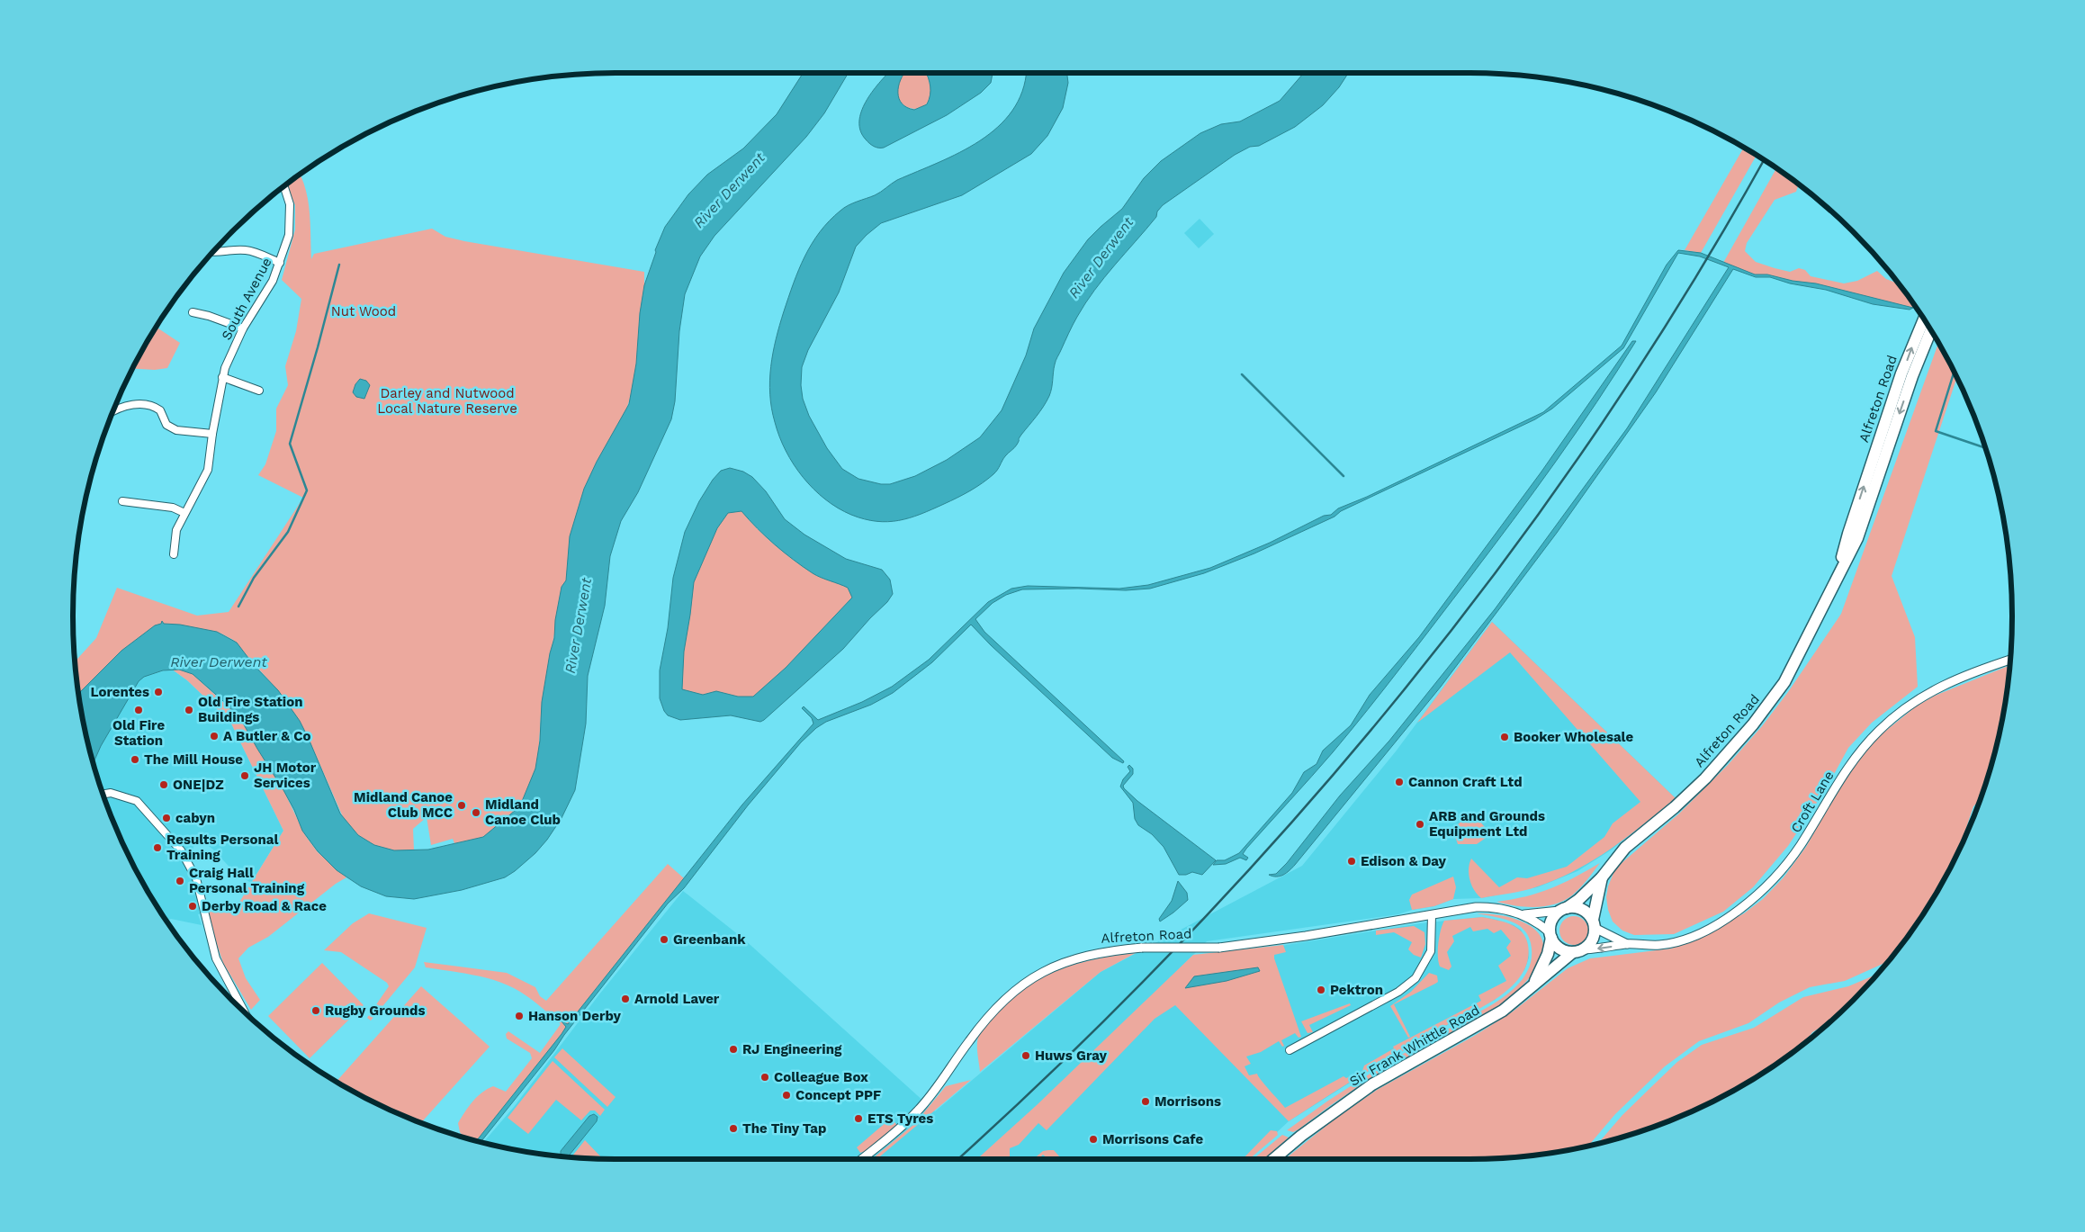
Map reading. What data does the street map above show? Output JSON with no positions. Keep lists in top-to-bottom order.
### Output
{
  "streets": {
    "highway": ["Alfreton Road", "Sir Frank Whittle Road"],
    "street": ["South Avenue", "Croft Lane"]
  },
  "crossings": [
    ["Alfreton Road", "Croft Lane"],
    ["Alfreton Road", "Sir Frank Whittle Road"],
    ["Croft Lane", "Sir Frank Whittle Road"]
  ],
  "water": ["River Derwent"],
  "parks": ["Nut Wood", "Darley and Nutwood Local Nature Reserve"],
  "places": [
    "Lorentes",
    "Old Fire Station",
    "Old Fire Station Buildings",
    "A Butler & Co",
    "Booker Wholesale",
    "The Mill House",
    "JH Motor Services",
    "Cannon Craft Ltd",
    "ONE|DZ",
    "Midland Canoe Club MCC",
    "Midland Canoe Club",
    "cabyn",
    "ARB and Grounds Equipment Ltd",
    "Results Personal Training",
    "Edison & Day",
    "Craig Hall Personal Training",
    "Derby Road & Race",
    "Greenbank",
    "Pektron",
    "Arnold Laver",
    "Rugby Grounds",
    "Hanson Derby",
    "RJ Engineering",
    "Huws Gray",
    "Colleague Box",
    "Concept PPF",
    "Morrisons",
    "ETS Tyres",
    "The Tiny Tap",
    "Morrisons Cafe"
  ]
}
